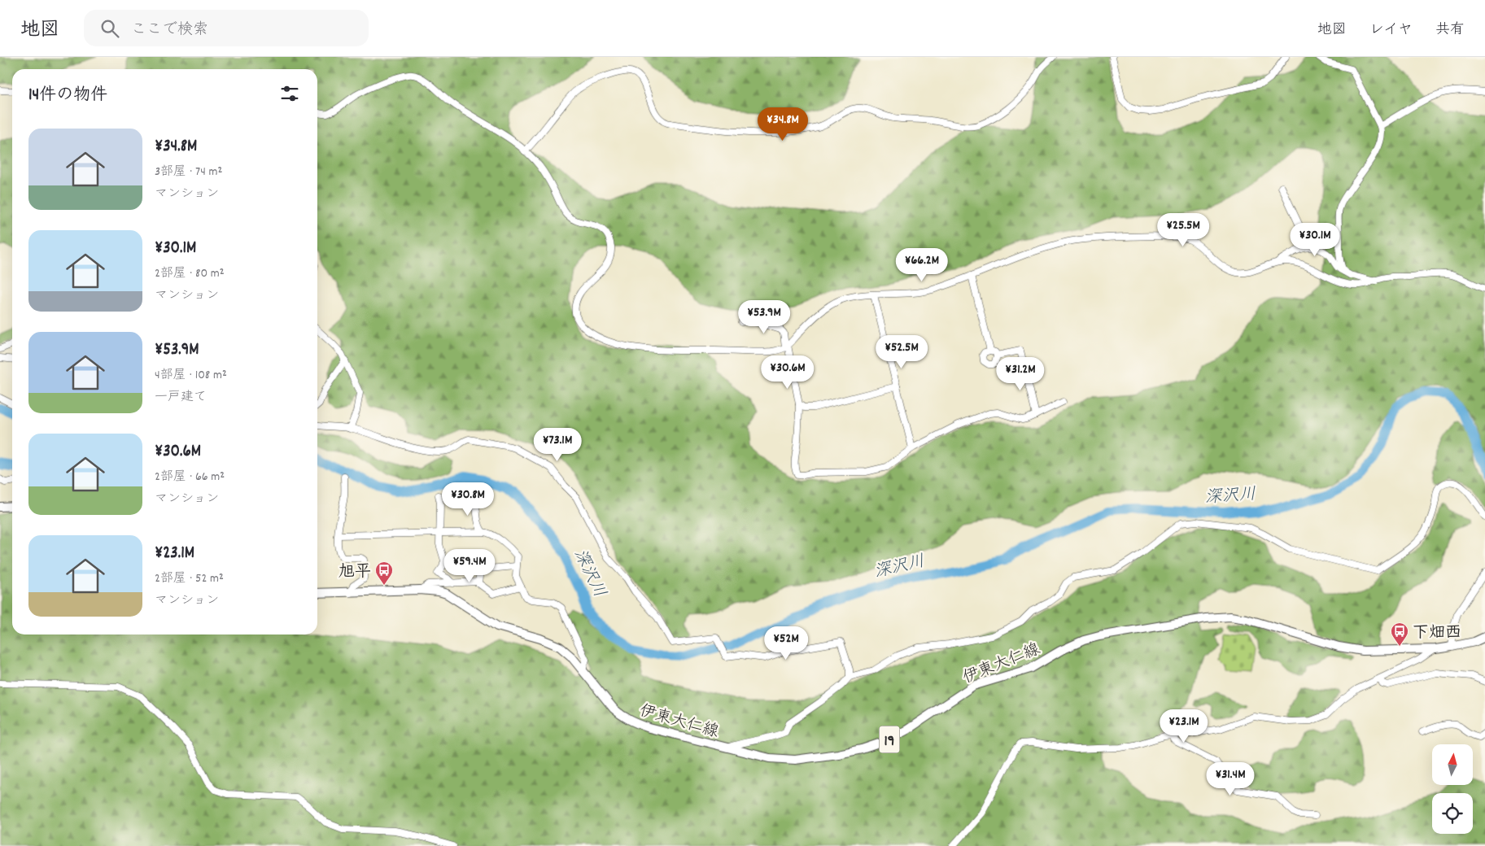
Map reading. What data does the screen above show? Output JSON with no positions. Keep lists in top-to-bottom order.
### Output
{
  "streets": {
    "main road": ["伊東大仁線", "19"]
  },
  "water": ["深沢川"],
  "places": {
    "bus stop": ["旭平", "下畑西"]
  },
  "north": "top",
  "page": {
    "header": "地図",
    "search": "ここで検索",
    "nav": ["地図", "レイヤ", "共有"],
    "heading": "14件の物件",
    "price": [
      "¥34.8M",
      "¥25.5M",
      "¥30.1M",
      "¥66.2M",
      "¥53.9M",
      "¥52.5M",
      "¥30.6M",
      "¥31.2M",
      "¥73.1M",
      "¥30.8M",
      "¥59.4M",
      "¥52M",
      "¥23.1M",
      "¥31.4M"
    ],
    "list": [
      {
        "name": "¥34.8M",
        "note": "3部屋 · 74 m² · マンション"
      },
      {
        "name": "¥30.1M",
        "note": "2部屋 · 80 m² · マンション"
      },
      {
        "name": "¥53.9M",
        "note": "4部屋 · 108 m² · 一戸建て"
      },
      {
        "name": "¥30.6M",
        "note": "2部屋 · 66 m² · マンション"
      },
      {
        "name": "¥23.1M",
        "note": "2部屋 · 52 m² · マンション"
      }
    ]
  }
}
